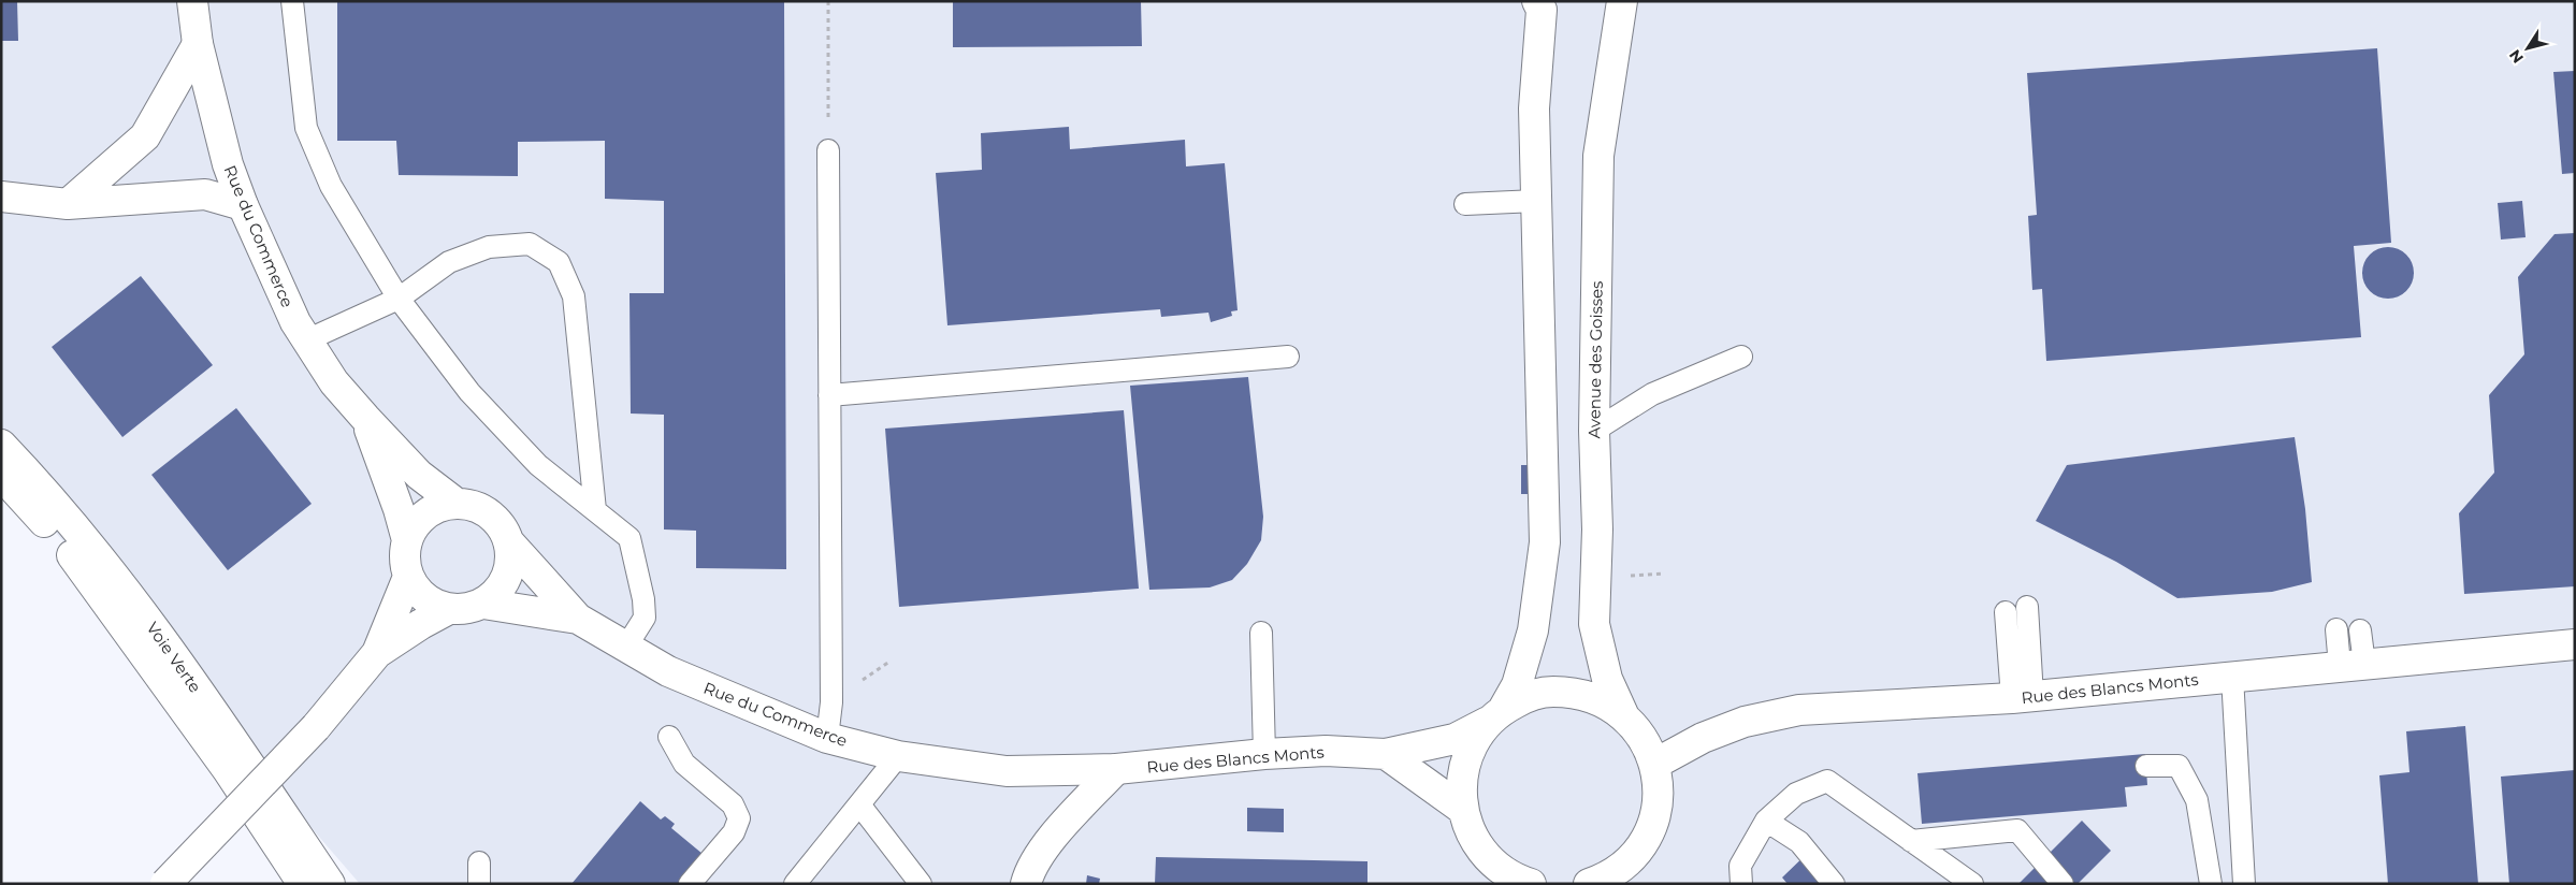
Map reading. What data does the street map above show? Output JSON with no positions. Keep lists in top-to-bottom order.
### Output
{
  "streets": {
    "street": [
      "Rue du Commerce",
      "Avenue des Goisses",
      "Voie Verte",
      "Rue des Blancs Monts"
    ]
  },
  "crossings": [
    ["Rue du Commerce", "Rue des Blancs Monts"],
    ["Avenue des Goisses", "Rue des Blancs Monts"]
  ],
  "north": "bottom left"
}
